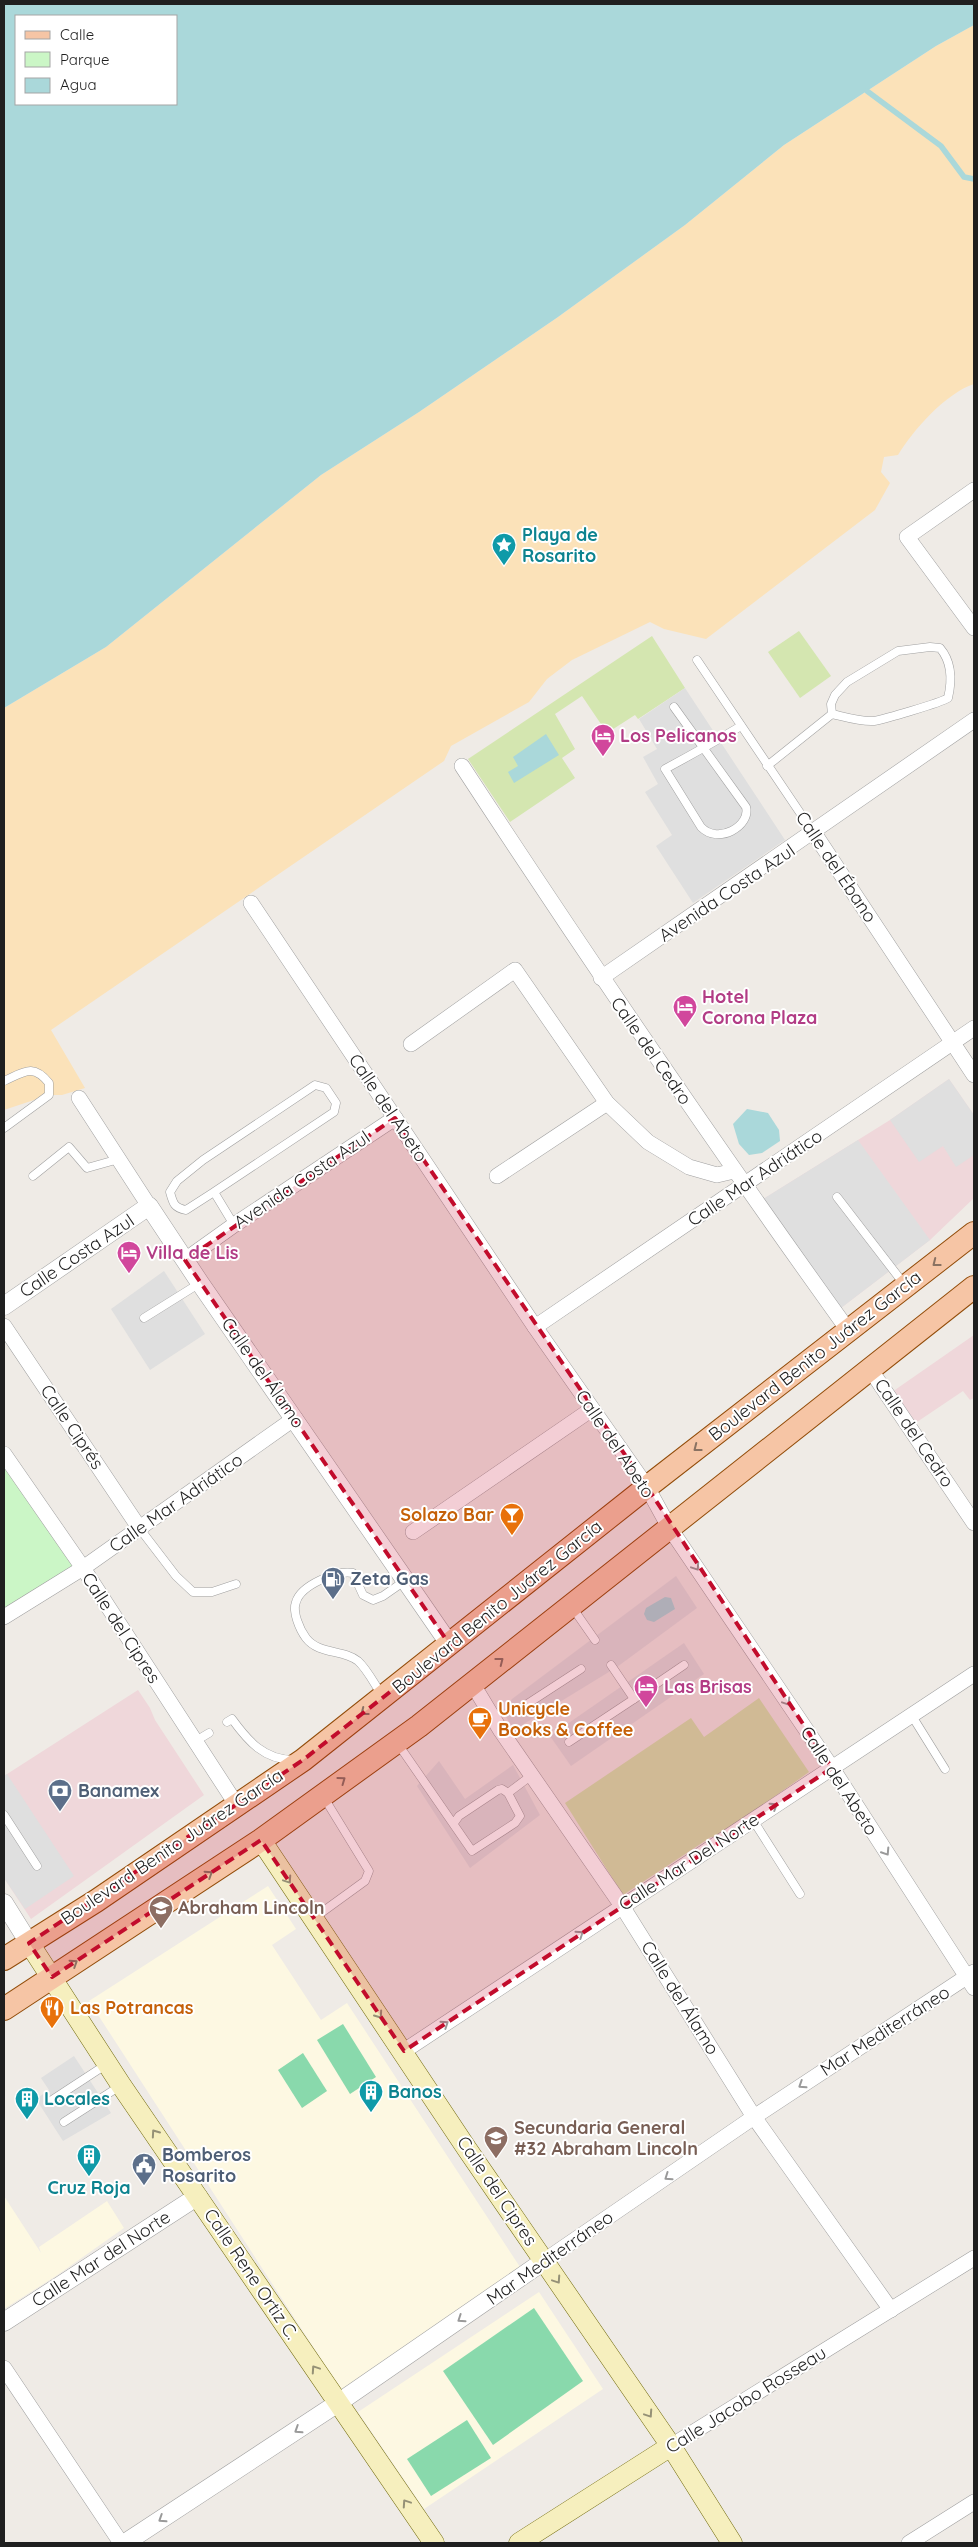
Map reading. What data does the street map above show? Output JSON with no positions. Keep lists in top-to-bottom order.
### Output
{
  "streets": {
    "main road": [
      "Boulevard Benito Juárez García",
      "Calle del Cipres",
      "Calle Rene Ortiz C.",
      "Calle Jacobo Rosseau"
    ],
    "street": [
      "Calle del Ébano",
      "Avenida Costa Azul",
      "Calle del Cedro",
      "Calle del Abeto",
      "Calle Mar Adriático",
      "Calle Costa Azul",
      "Calle del Álamo",
      "Calle Ciprés",
      "Calle Mar Del Norte",
      "Mar Mediterráneo",
      "Calle Mar del Norte"
    ]
  },
  "crossings": [
    ["Calle del Ébano", "Avenida Costa Azul"],
    ["Calle del Ébano", "Calle Mar Adriático"],
    ["Avenida Costa Azul", "Calle del Cedro"],
    ["Avenida Costa Azul", "Calle del Abeto"],
    ["Avenida Costa Azul", "Calle del Álamo"],
    ["Calle del Cedro", "Calle Mar Adriático"],
    ["Calle del Cedro", "Boulevard Benito Juárez García"],
    ["Calle del Abeto", "Calle Mar Adriático"],
    ["Calle del Abeto", "Boulevard Benito Juárez García"],
    ["Calle del Abeto", "Calle Mar Del Norte"],
    ["Calle del Abeto", "Mar Mediterráneo"],
    ["Calle Mar Adriático", "Calle del Álamo"],
    ["Calle Mar Adriático", "Calle Ciprés"],
    ["Calle Mar Adriático", "Calle del Cipres"],
    ["Calle Costa Azul", "Calle del Álamo"],
    ["Boulevard Benito Juárez García", "Calle del Álamo"],
    ["Boulevard Benito Juárez García", "Calle del Cipres"],
    ["Boulevard Benito Juárez García", "Calle Rene Ortiz C."],
    ["Calle del Álamo", "Calle Mar Del Norte"],
    ["Calle del Álamo", "Mar Mediterráneo"],
    ["Calle del Álamo", "Calle Jacobo Rosseau"],
    ["Calle del Cipres", "Calle Mar Del Norte"],
    ["Calle del Cipres", "Mar Mediterráneo"],
    ["Calle del Cipres", "Calle Jacobo Rosseau"],
    ["Mar Mediterráneo", "Calle Rene Ortiz C."],
    ["Calle Mar del Norte", "Calle Rene Ortiz C."]
  ],
  "one_way": [
    "Calle del Abeto",
    "Calle del Cipres",
    "Calle Mar Del Norte",
    "Mar Mediterráneo",
    "Calle Rene Ortiz C."
  ],
  "places": {
    "place": ["Playa de Rosarito"],
    "hotel": [
      "Los Pelicanos",
      "Hotel Corona Plaza",
      "Villa de Lis",
      "Las Brisas"
    ],
    "bar": ["Solazo Bar"],
    "fuel station": ["Zeta Gas"],
    "cafe": ["Unicycle Books & Coffee"],
    "bank": ["Banamex"],
    "school or university": ["Abraham Lincoln", "Secundaria General #32 Abraham Lincoln"],
    "restaurant": ["Las Potrancas"],
    "building": ["Banos", "Locales", "Cruz Roja"],
    "public building": ["Bomberos Rosarito"]
  },
  "legend": ["Calle", "Parque", "Agua"]
}
